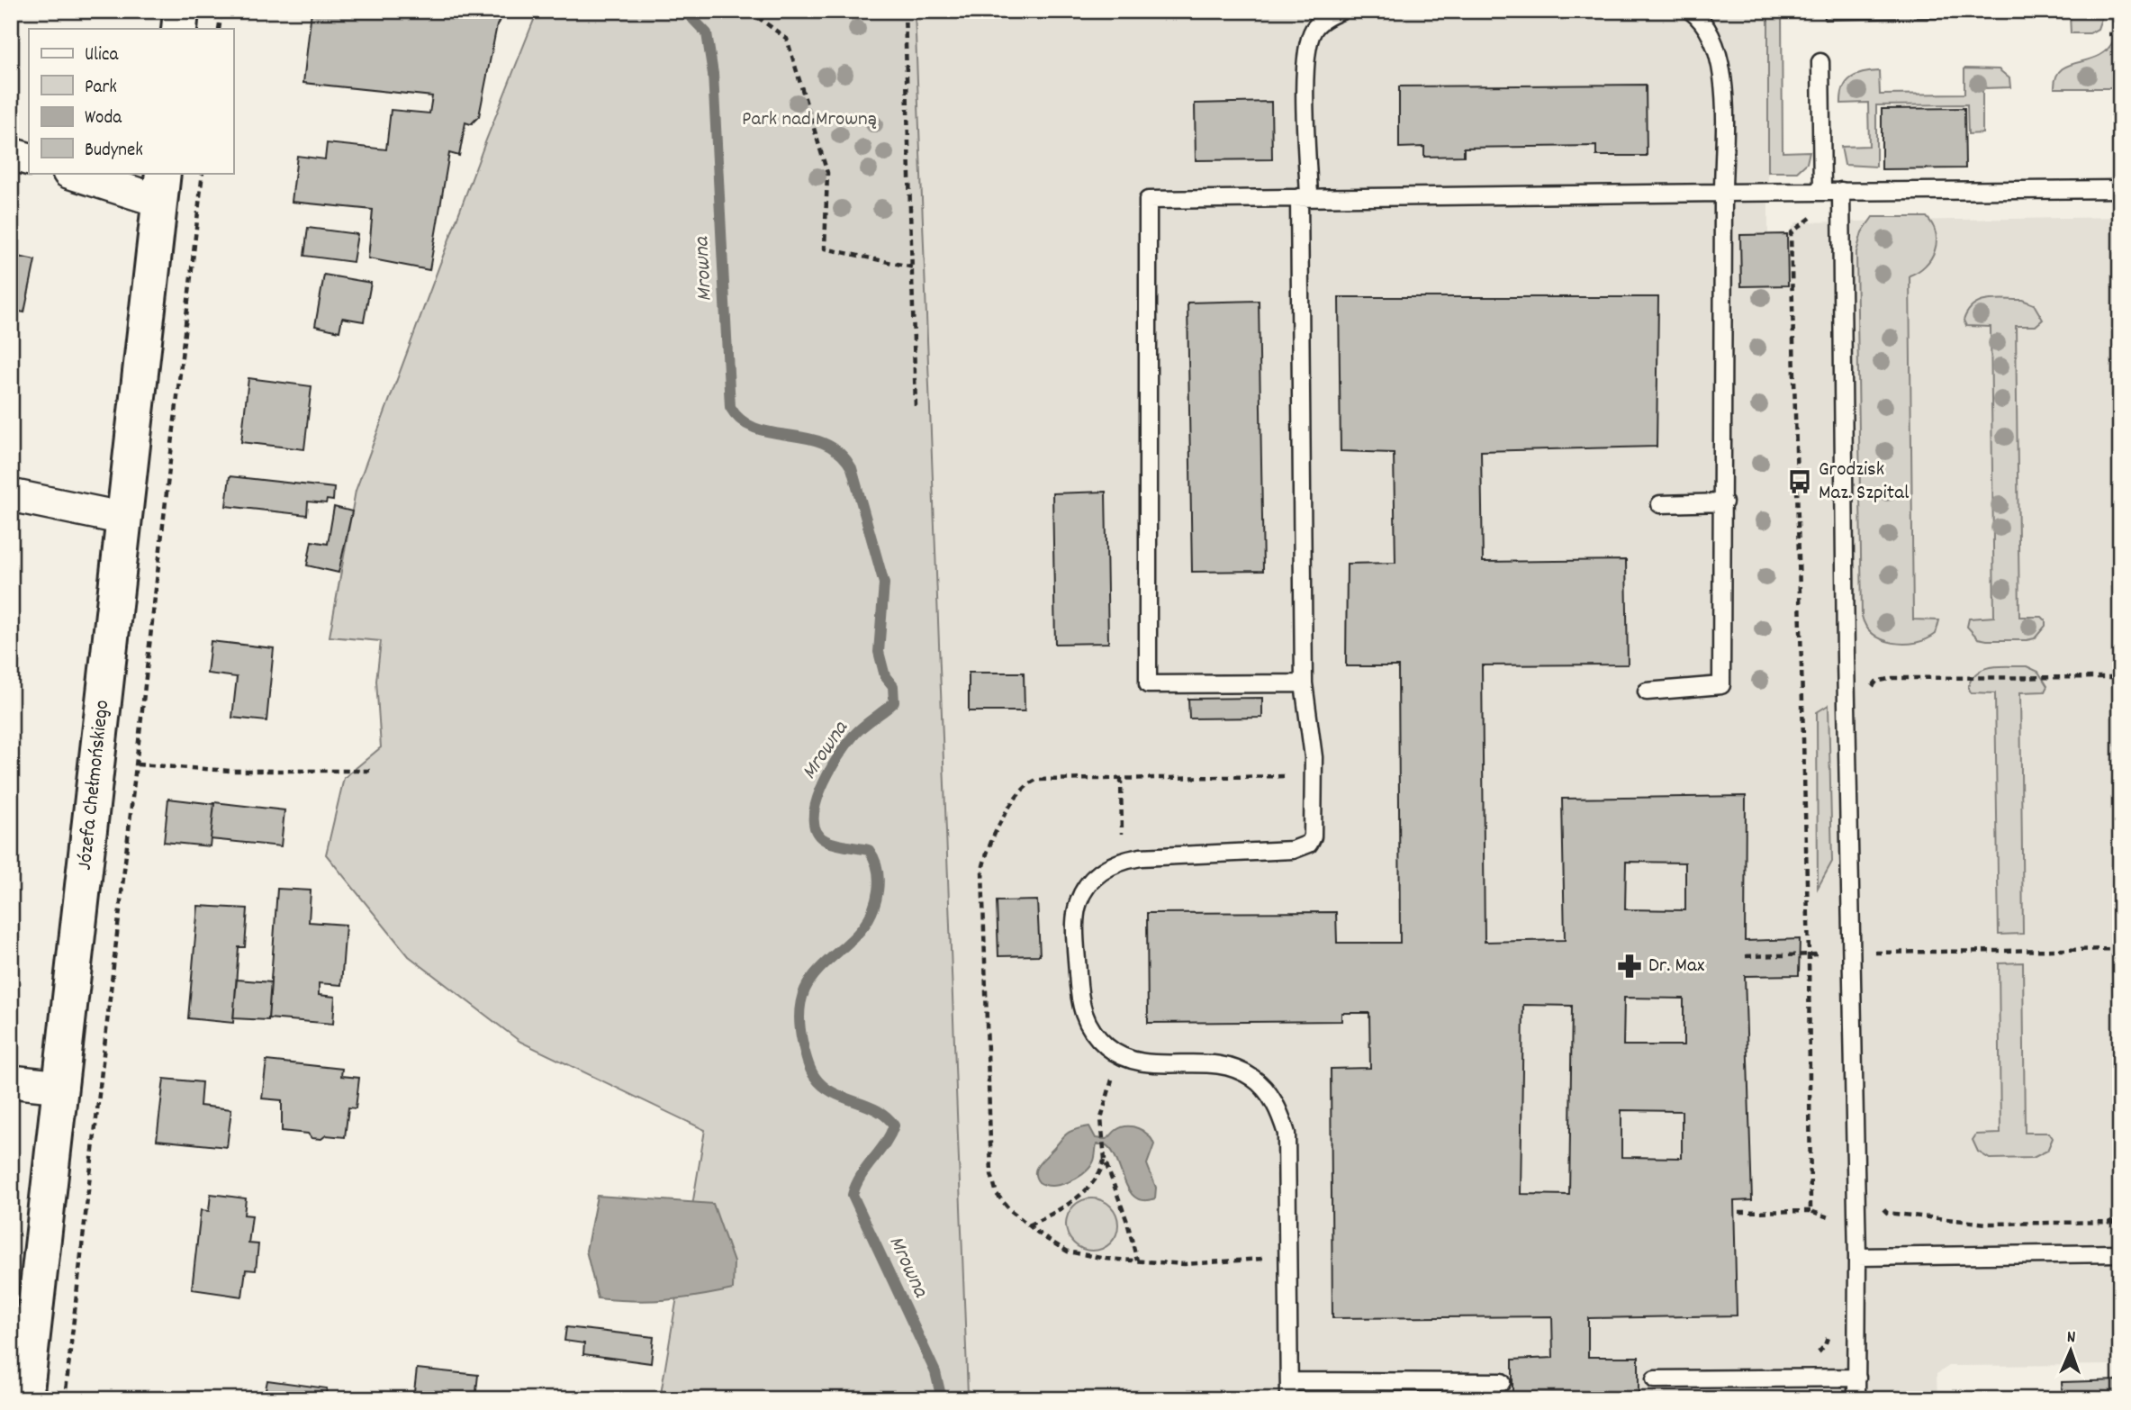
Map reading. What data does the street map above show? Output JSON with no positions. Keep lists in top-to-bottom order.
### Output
{
  "streets": {
    "street": ["Józefa Chełmońskiego"]
  },
  "water": ["Mrowna"],
  "parks": ["Park nad Mrowną"],
  "places": {
    "bus stop": ["Grodzisk Maz. Szpital"],
    "pharmacy": ["Dr. Max"]
  },
  "legend": [
    "Ulica",
    "Park",
    "Woda",
    "Budynek"
  ],
  "north": "top"
}
